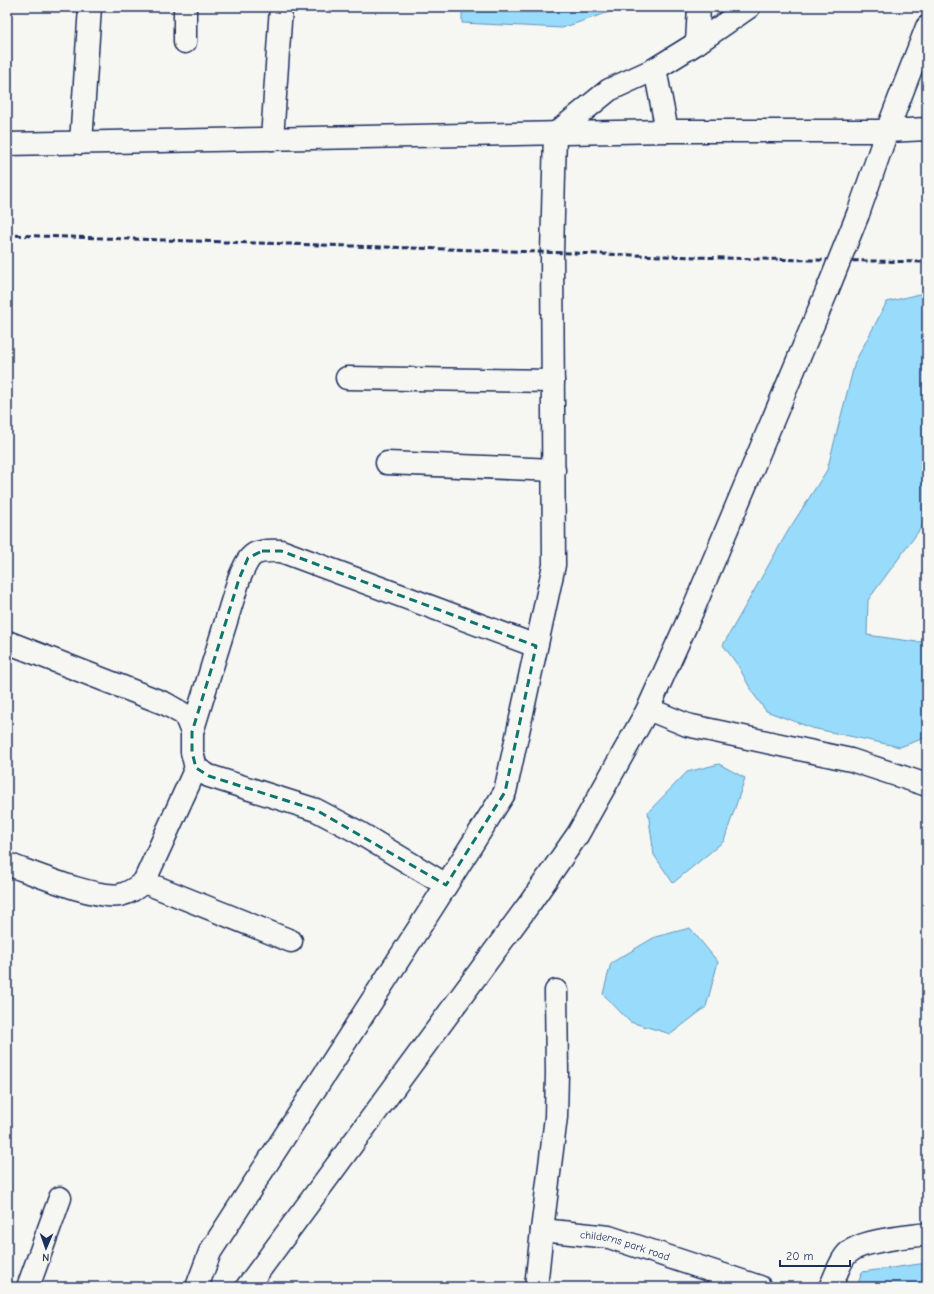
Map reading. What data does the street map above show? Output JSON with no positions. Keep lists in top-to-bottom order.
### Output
{
  "streets": {
    "street": ["childerns park road"]
  },
  "scale_bar": "20 m",
  "north": "bottom"
}
